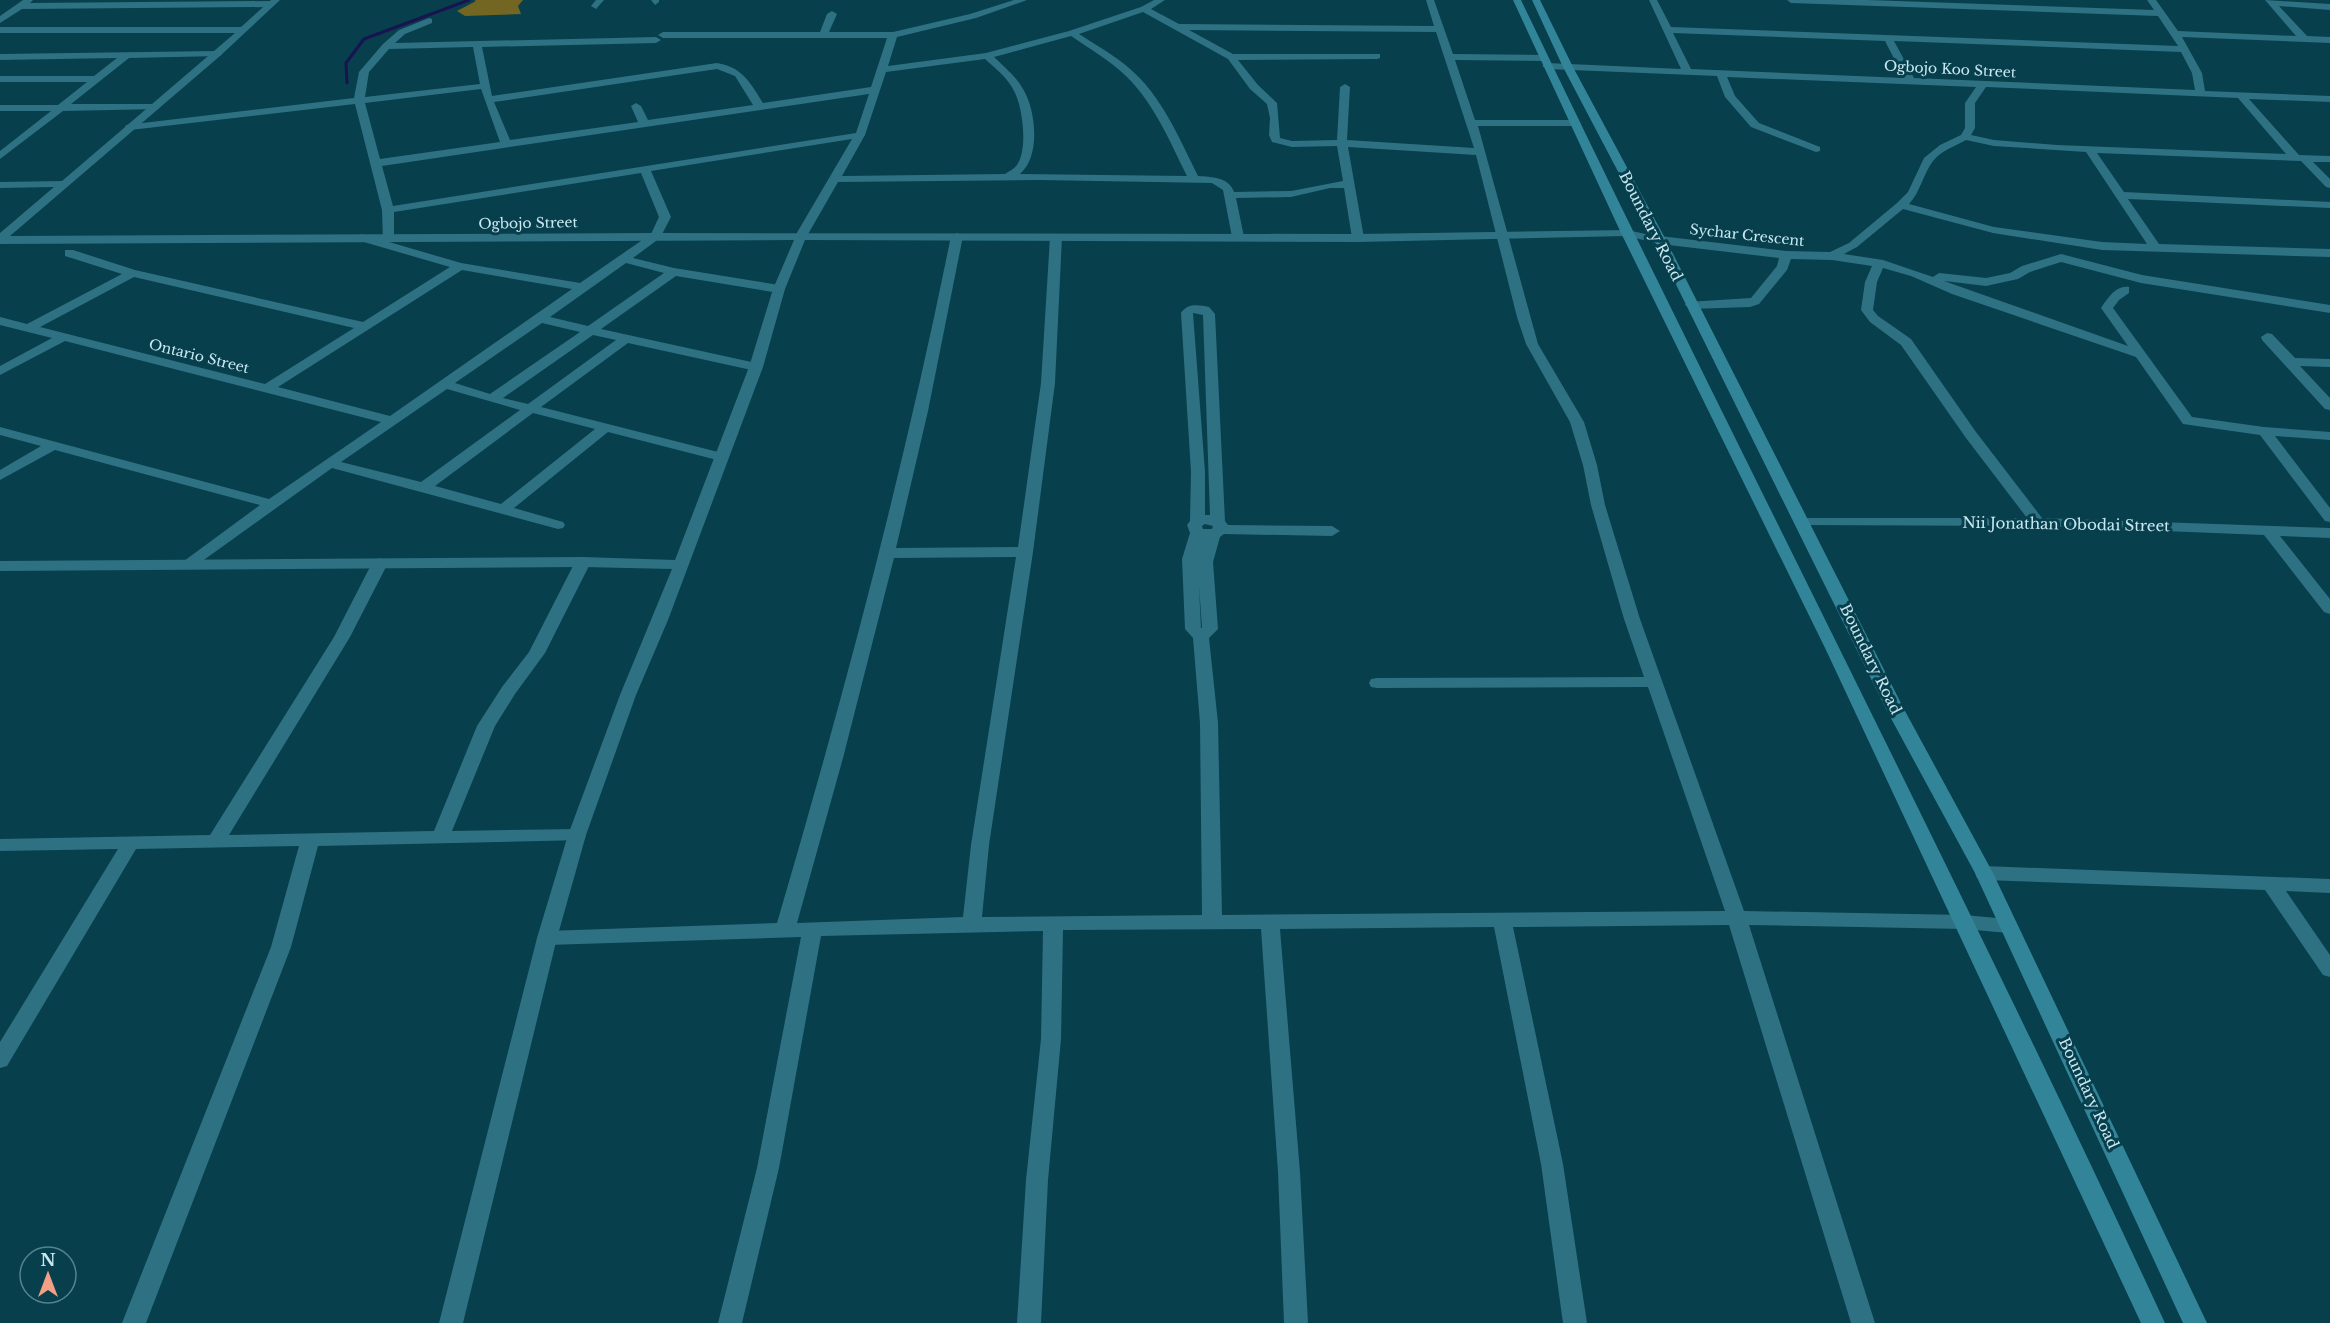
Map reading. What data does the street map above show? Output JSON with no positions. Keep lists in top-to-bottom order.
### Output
{
  "streets": {
    "main road": ["Boundary Road"],
    "street": [
      "Ogbojo Koo Street",
      "Ogbojo Street",
      "Sychar Crescent",
      "Ontario Street",
      "Nii Jonathan Obodai Street"
    ]
  },
  "crossings": [
    ["Ogbojo Koo Street", "Boundary Road"],
    ["Ogbojo Street", "Sychar Crescent"],
    ["Boundary Road", "Sychar Crescent"],
    ["Boundary Road", "Nii Jonathan Obodai Street"]
  ],
  "north": "top"
}
